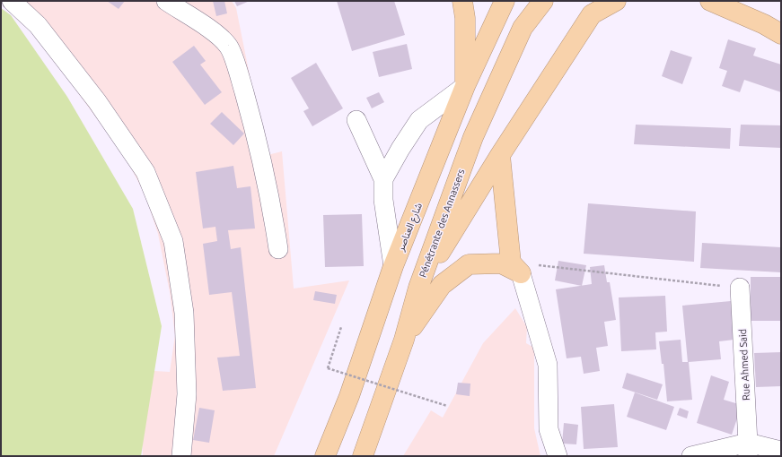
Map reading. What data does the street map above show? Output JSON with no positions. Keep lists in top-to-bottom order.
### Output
{
  "streets": {
    "highway": ["Pénétrante des Annassers", "شارع العناصر"],
    "street": ["Rue Ahmed Said"]
  }
}
